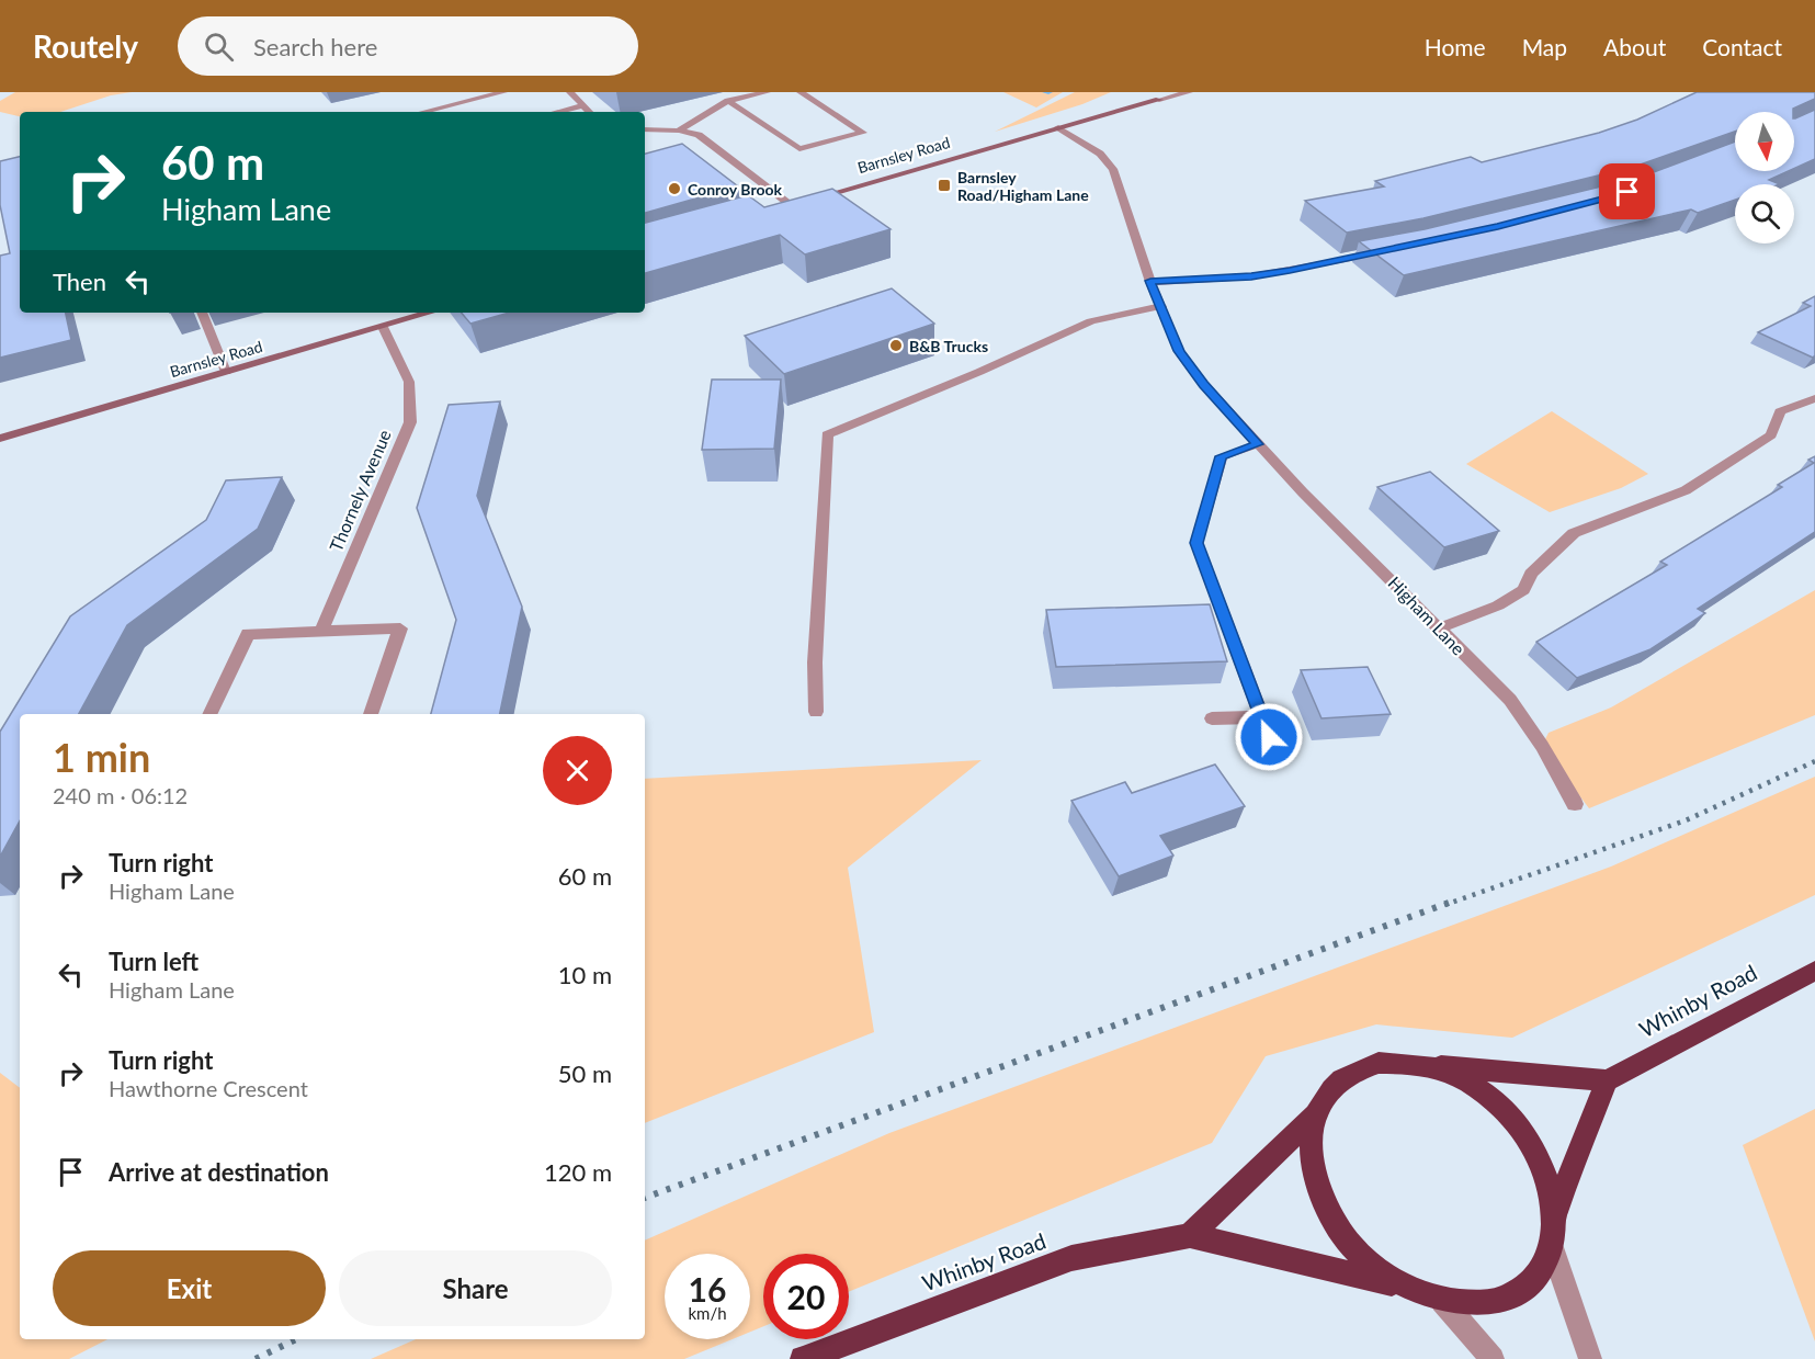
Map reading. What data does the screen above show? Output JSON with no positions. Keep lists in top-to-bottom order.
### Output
{
  "streets": {
    "highway": ["Whinby Road"],
    "main road": ["Barnsley Road"],
    "street": ["Thornely Avenue", "Higham Lane"]
  },
  "crossings": [
    ["Barnsley Road", "Thornely Avenue"],
    ["Barnsley Road", "Higham Lane"]
  ],
  "places": {
    "transit": ["Barnsley Road/Higham Lane"],
    "other": ["Conroy Brook", "B&B Trucks"]
  },
  "north": "bottom",
  "page": {
    "header": "Routely",
    "search": "Search here",
    "nav": [
      "Home",
      "Map",
      "About",
      "Contact"
    ],
    "turn": ["60 m", "Higham Lane"],
    "then": "Then",
    "heading": ["1 min", "240 m · 06:12"],
    "list": [
      {
        "name": "Turn right",
        "note": "Higham Lane",
        "value": "60 m"
      },
      {
        "name": "Turn left",
        "note": "Higham Lane",
        "value": "10 m"
      },
      {
        "name": "Turn right",
        "note": "Hawthorne Crescent",
        "value": "50 m"
      },
      {
        "name": "Arrive at destination",
        "value": "120 m"
      }
    ],
    "buttons": ["Exit", "Share"],
    "speed": "16 km/h",
    "limit": "20"
  }
}
